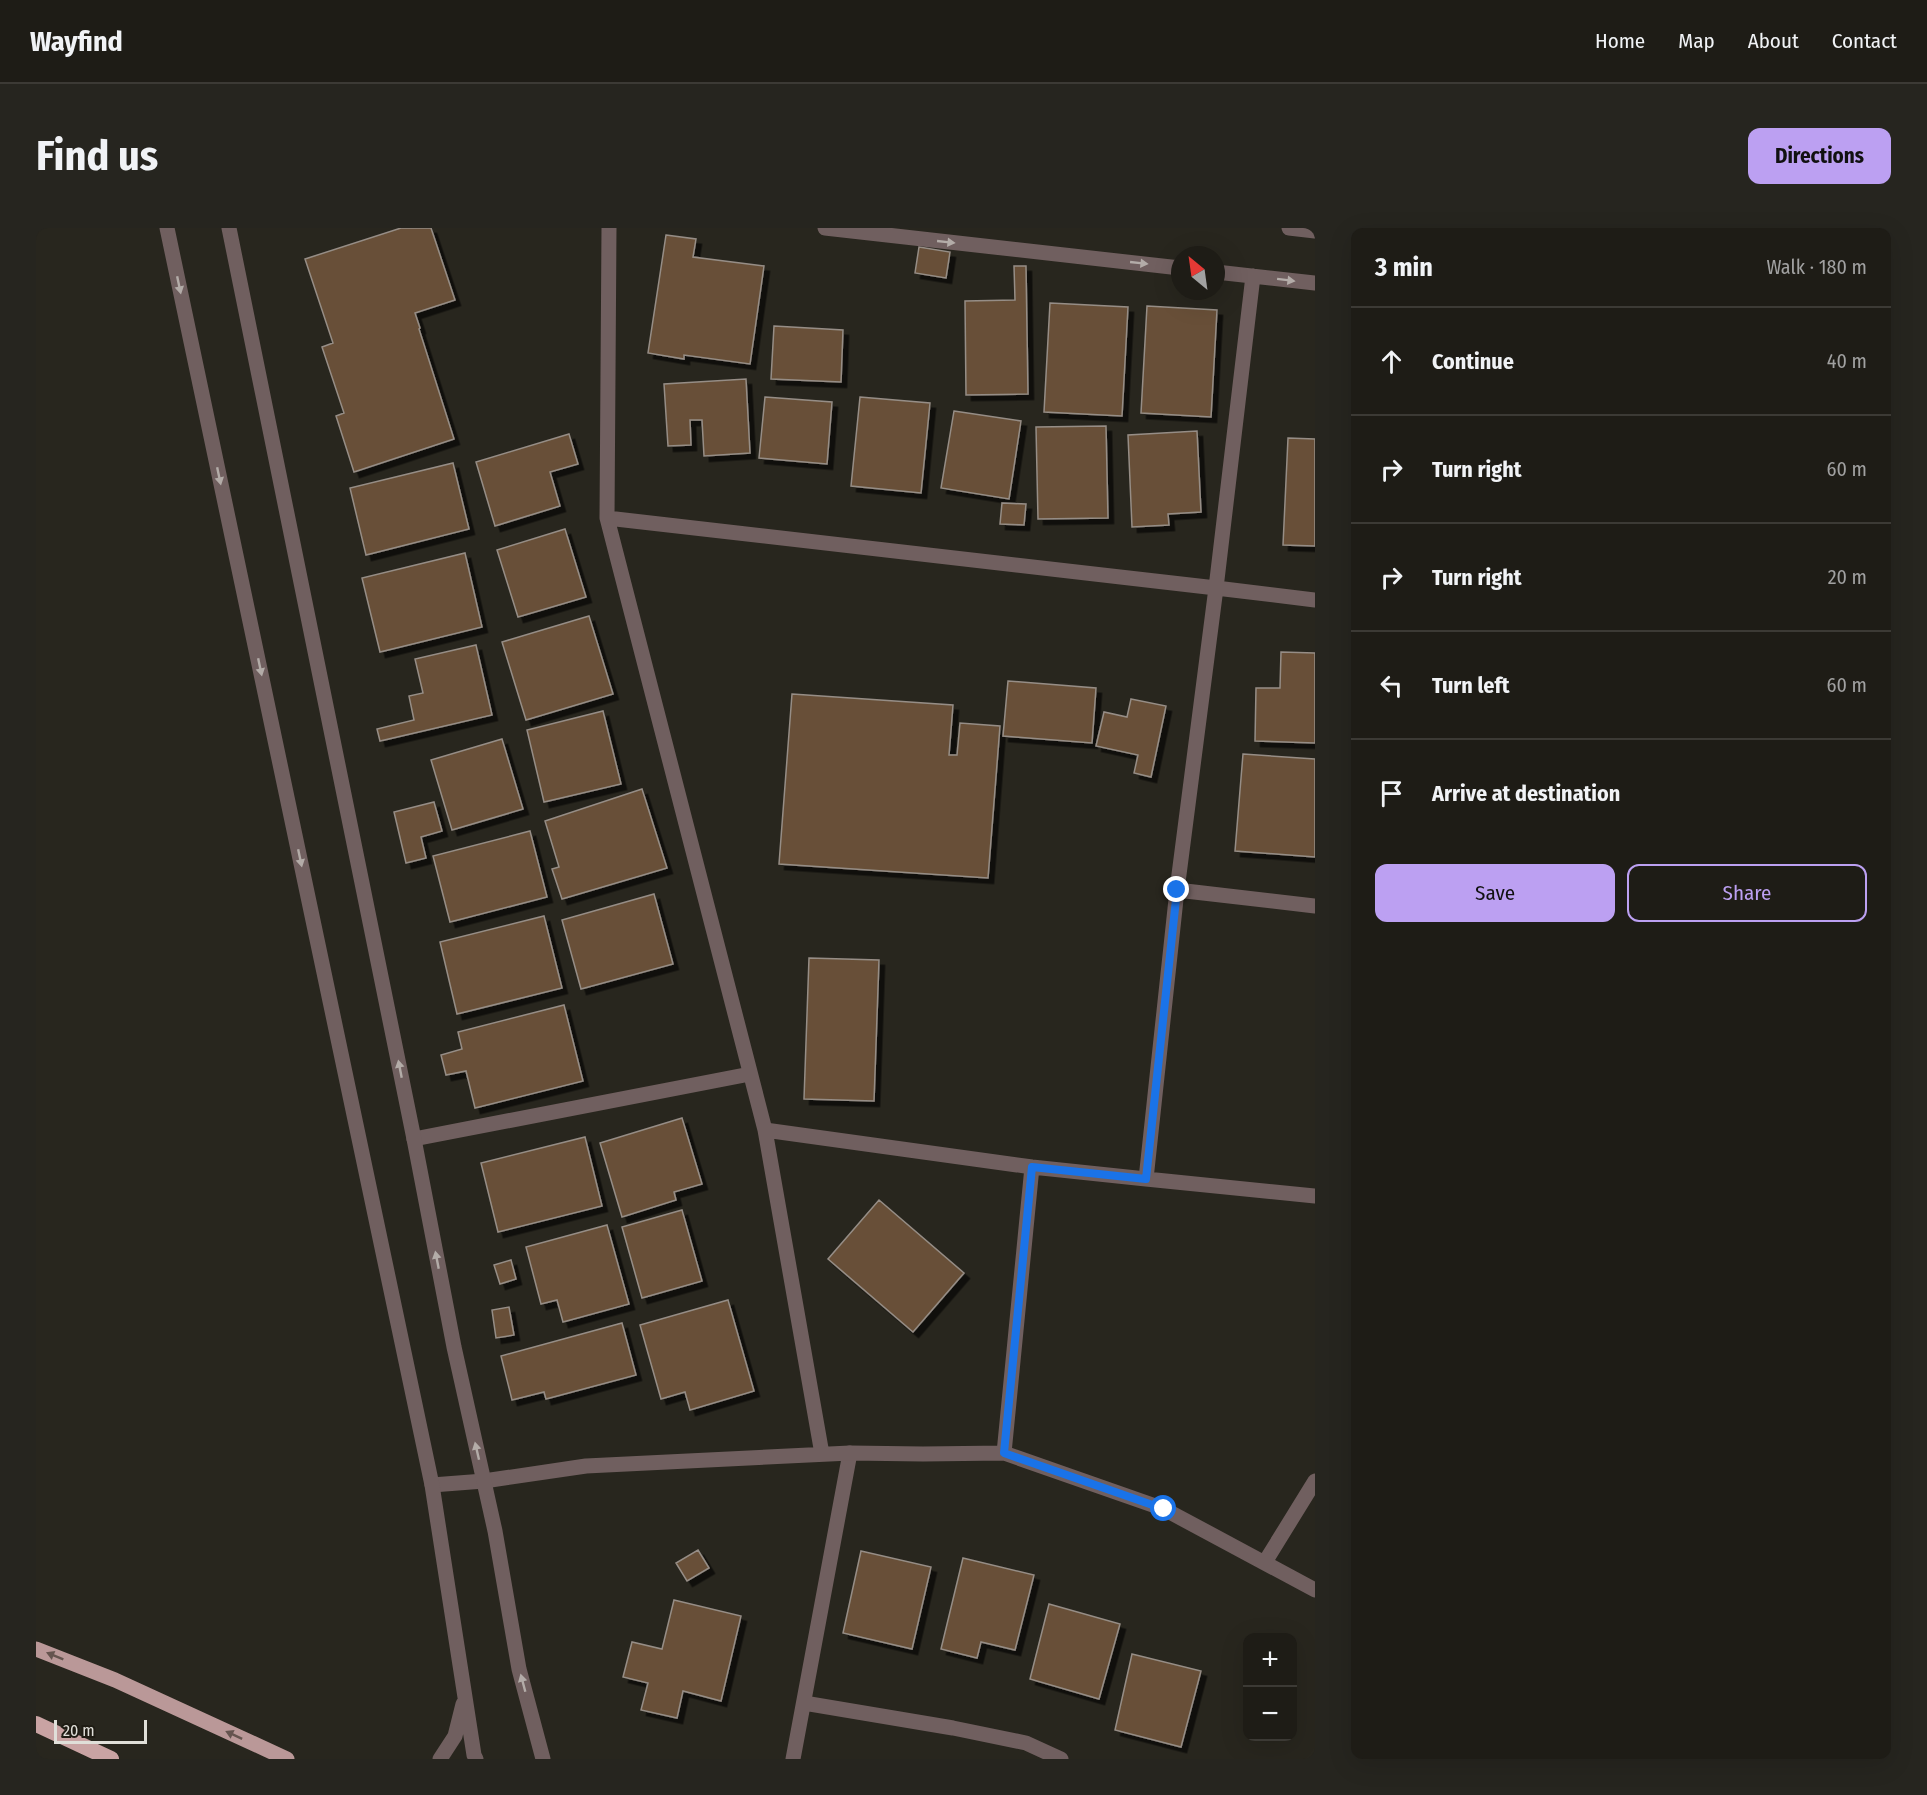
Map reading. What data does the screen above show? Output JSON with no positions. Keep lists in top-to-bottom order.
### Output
{
  "scale_bar": "20 m",
  "north": "top left",
  "page": {
    "header": "Wayfind",
    "nav": [
      "Home",
      "Map",
      "About",
      "Contact"
    ],
    "buttons": [
      "Directions",
      ["Save", "Share"]
    ],
    "title": "Find us",
    "heading": ["3 min", "Walk · 180 m"],
    "list": [
      ["Continue", "40 m"],
      ["Turn right", "60 m"],
      ["Turn right", "20 m"],
      ["Turn left", "60 m"],
      "Arrive at destination"
    ],
    "map_buttons": ["+", "−"],
    "scale": "20 m"
  }
}
